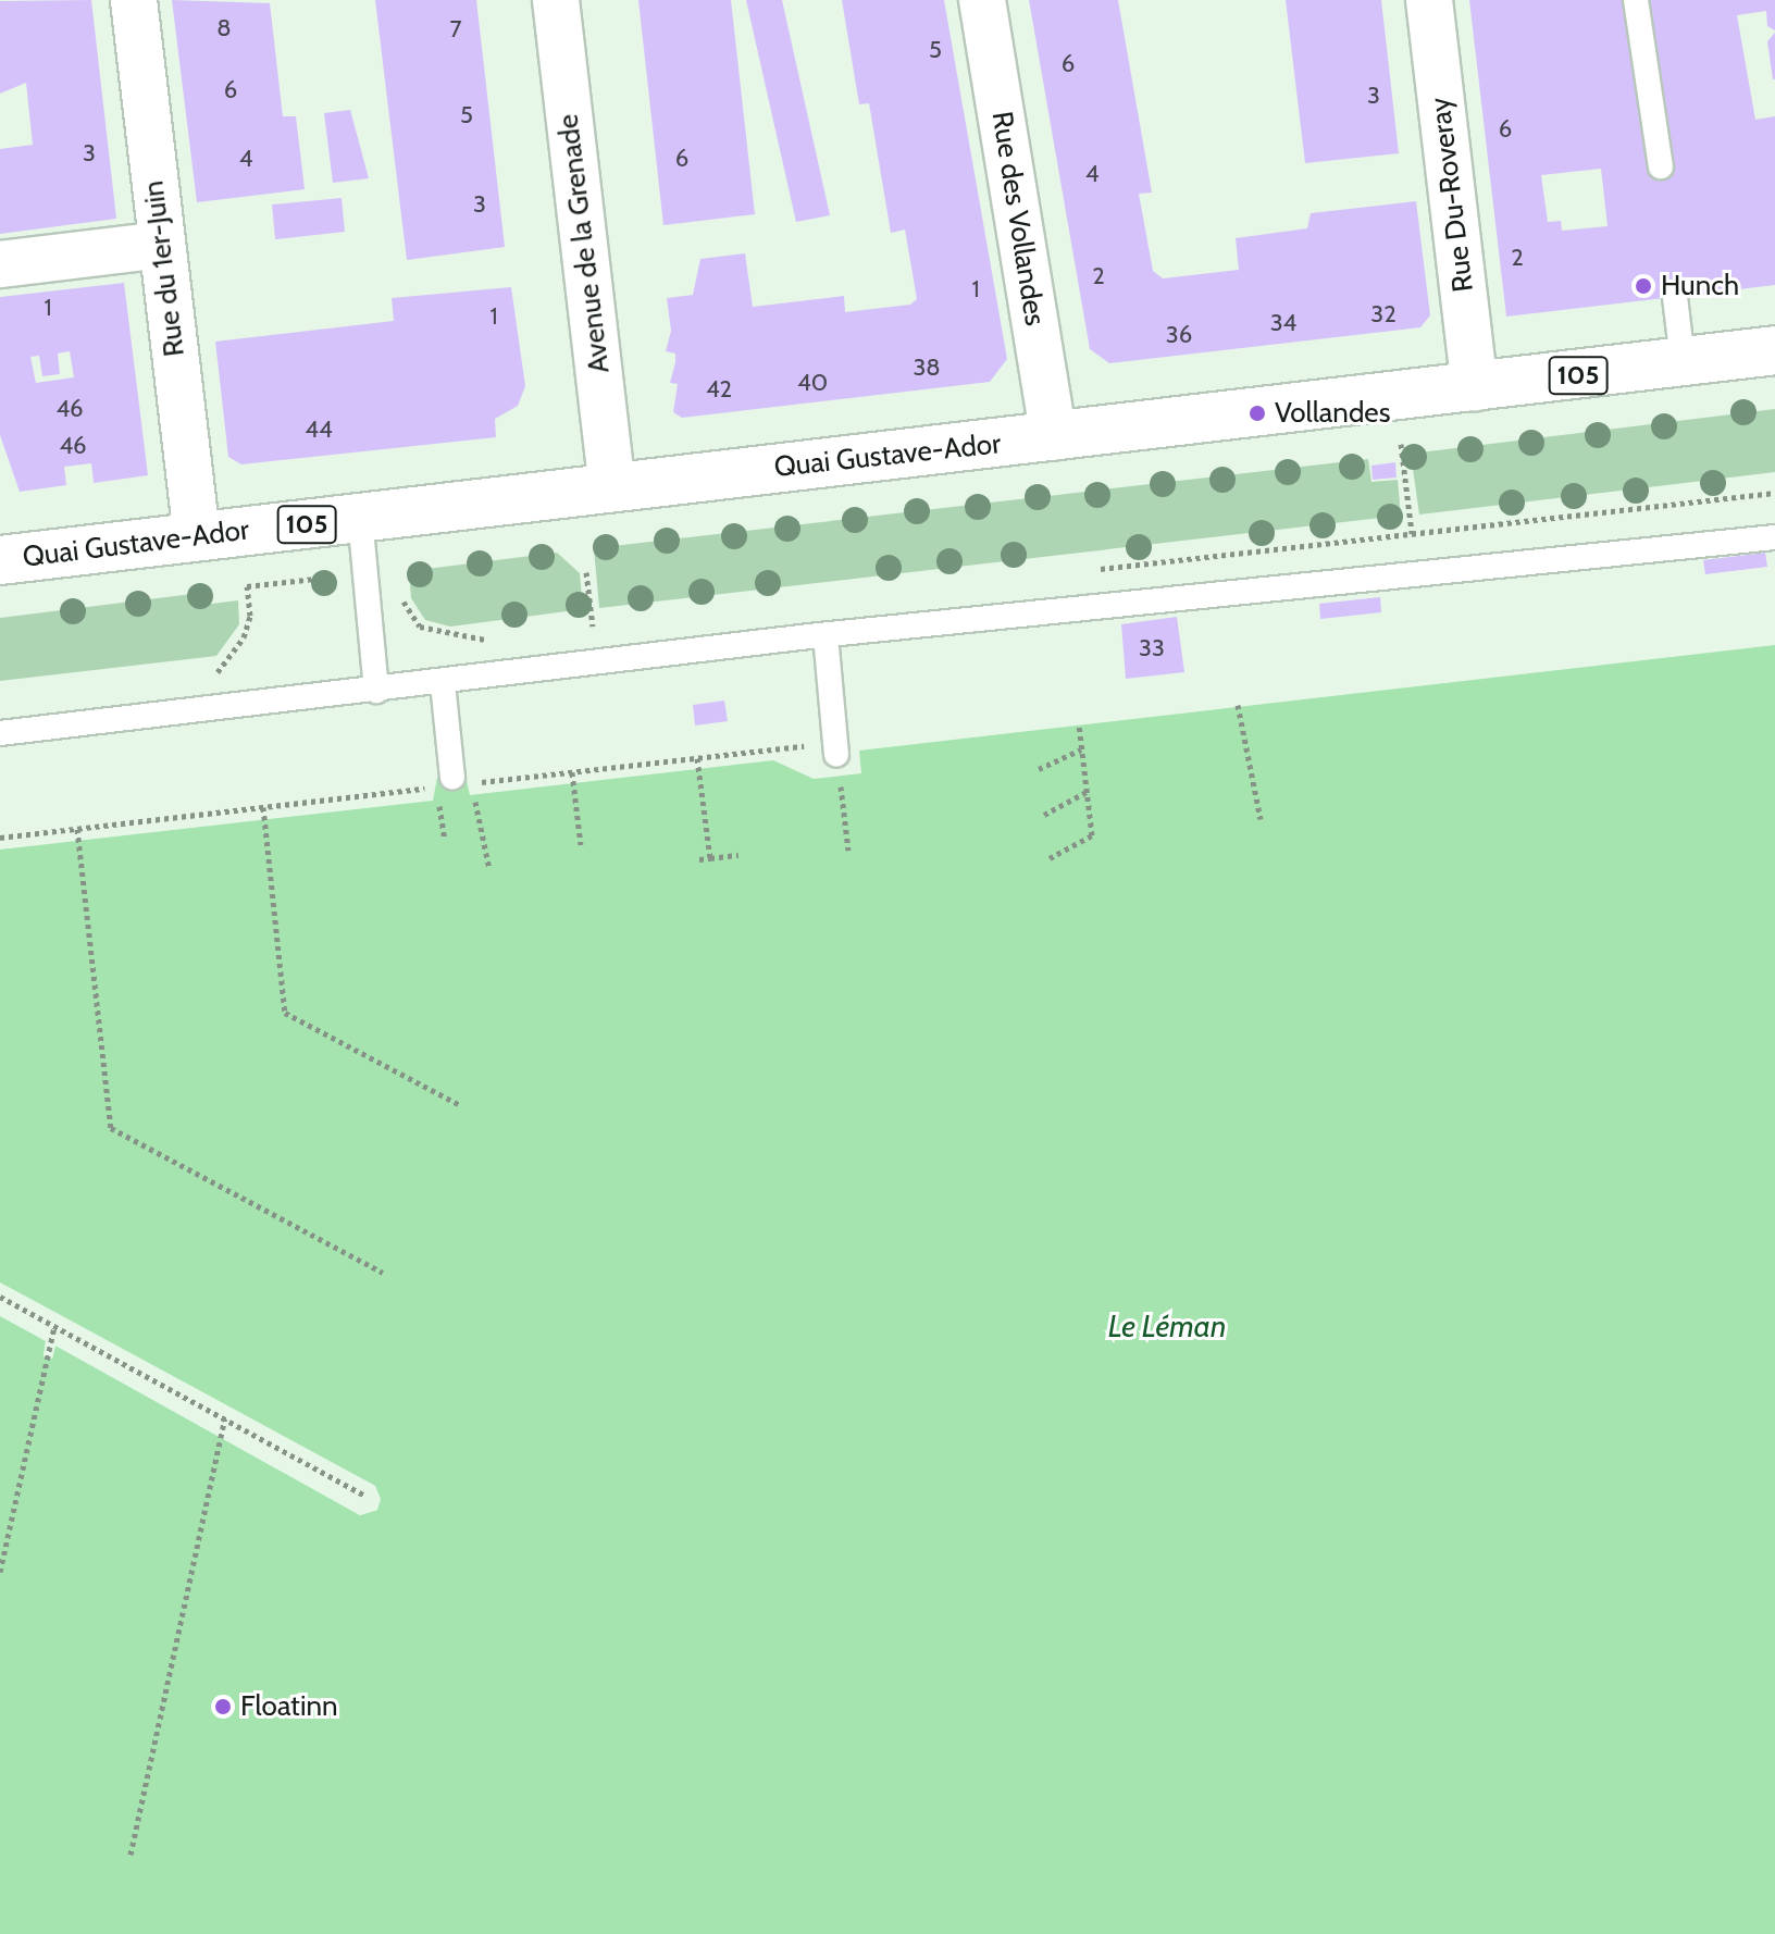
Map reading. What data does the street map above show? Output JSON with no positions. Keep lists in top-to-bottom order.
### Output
{
  "streets": {
    "main road": ["105", "Quai Gustave-Ador"],
    "street": [
      "Rue Du-Roveray",
      "Rue des Vollandes",
      "Avenue de la Grenade",
      "Rue du 1er-Juin"
    ]
  },
  "crossings": [
    ["Rue Du-Roveray", "Quai Gustave-Ador"],
    ["Rue des Vollandes", "Quai Gustave-Ador"],
    ["Avenue de la Grenade", "Quai Gustave-Ador"],
    ["Rue du 1er-Juin", "Quai Gustave-Ador"]
  ],
  "water": ["Le Léman"],
  "places": ["Hunch", "Vollandes", "Floatinn"],
  "house_numbers": [
    "8",
    "7",
    "5",
    "6",
    "6",
    "3",
    "5",
    "6",
    "3",
    "4",
    "6",
    "4",
    "3",
    "2",
    "2",
    "1",
    "1",
    "32",
    "1",
    "34",
    "36",
    "38",
    "40",
    "42",
    "46",
    "44",
    "46",
    "33"
  ]
}
